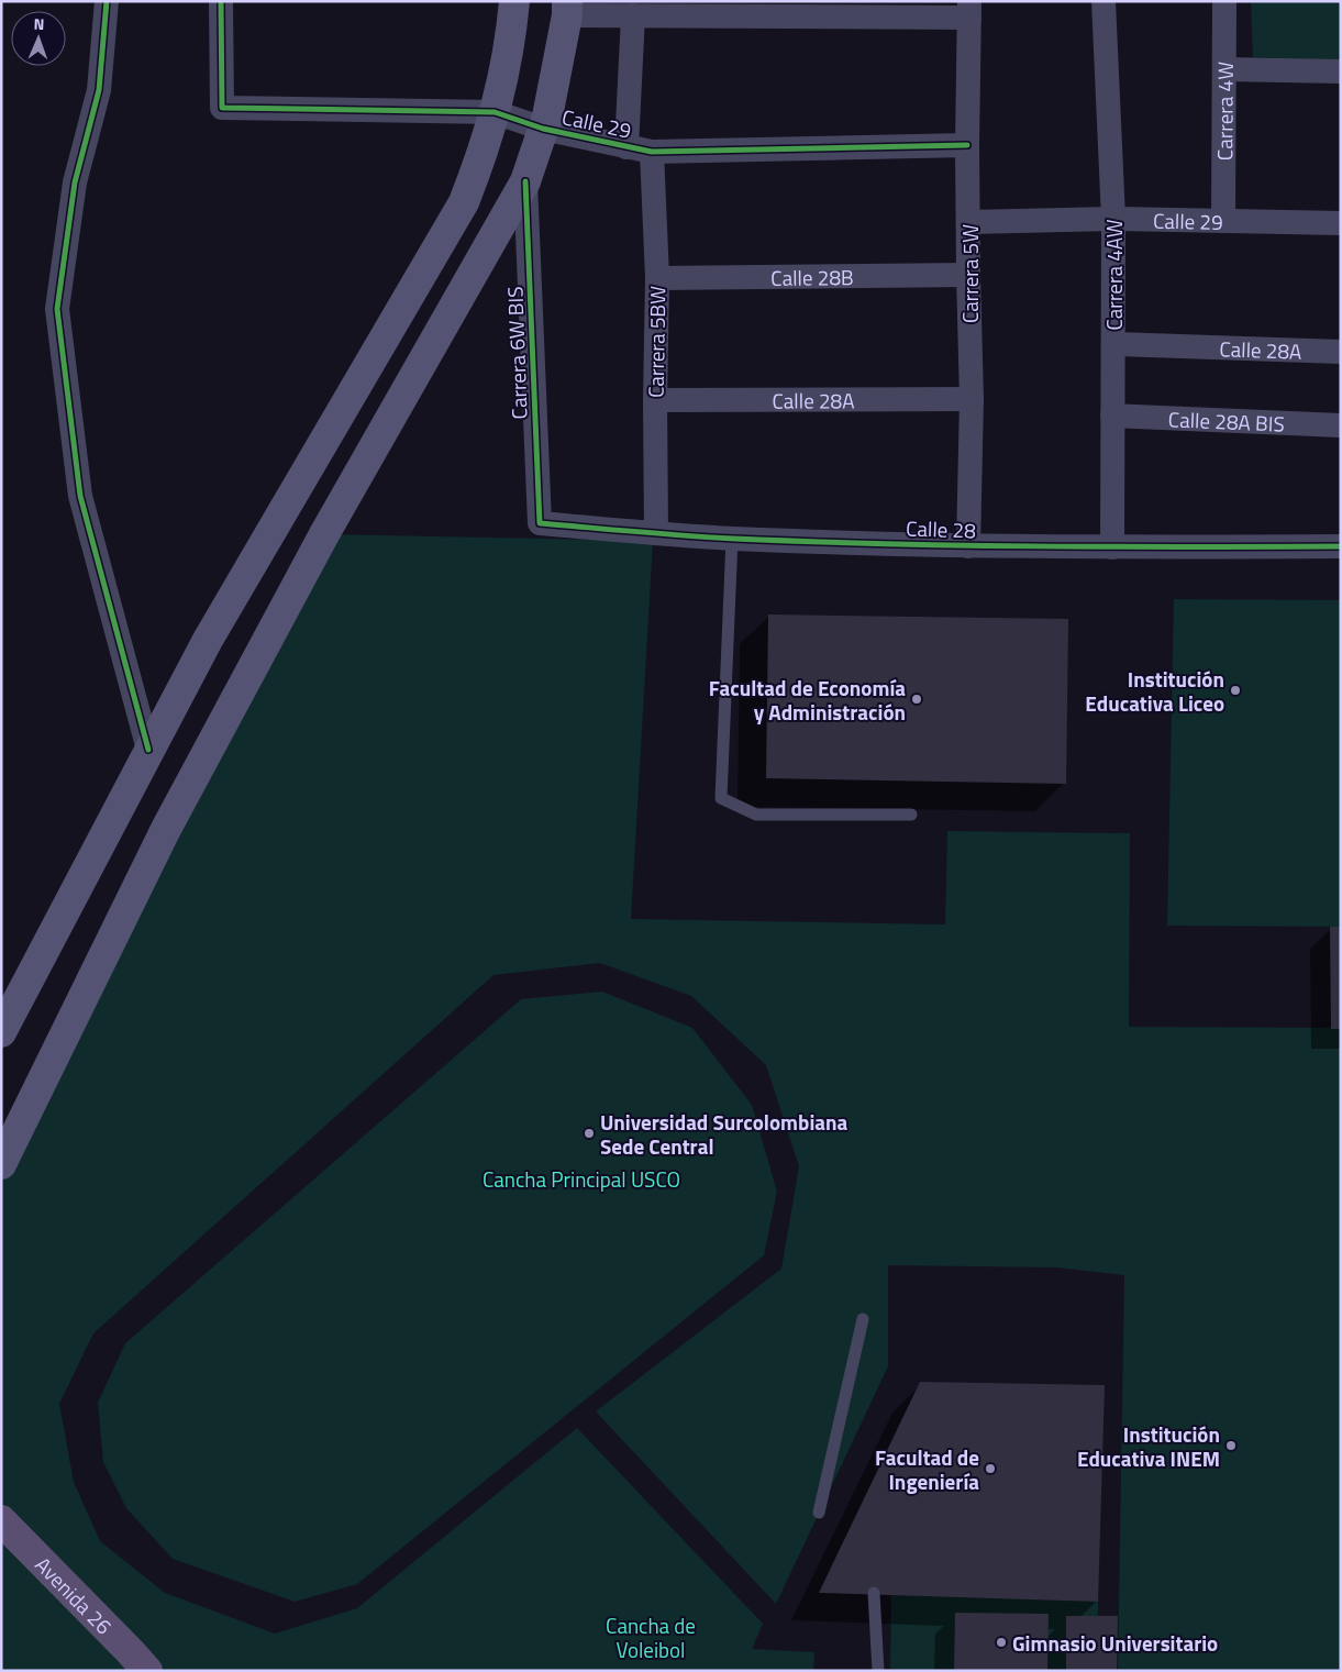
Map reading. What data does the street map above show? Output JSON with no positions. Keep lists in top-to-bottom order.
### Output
{
  "streets": {
    "main road": ["Avenida 26"],
    "street": [
      "Carrera 4W",
      "Calle 29",
      "Carrera 5W",
      "Carrera 4AW",
      "Calle 28B",
      "Carrera 5BW",
      "Calle 28A",
      "Carrera 6W BIS",
      "Calle 28A BIS",
      "Calle 28"
    ]
  },
  "crossings": [
    ["Carrera 4W", "Calle 29"],
    ["Calle 29", "Carrera 5W"],
    ["Calle 29", "Carrera 4AW"],
    ["Calle 29", "Carrera 5BW"],
    ["Carrera 5W", "Calle 28B"],
    ["Carrera 5W", "Calle 28A"],
    ["Carrera 5W", "Calle 28"],
    ["Carrera 4AW", "Calle 28A"],
    ["Carrera 4AW", "Calle 28A BIS"],
    ["Carrera 4AW", "Calle 28"],
    ["Calle 28B", "Carrera 5BW"],
    ["Carrera 5BW", "Calle 28A"],
    ["Carrera 5BW", "Calle 28"],
    ["Carrera 6W BIS", "Calle 28"]
  ],
  "parks": ["Cancha Principal USCO", "Cancha de Voleibol"],
  "places": [
    "Institución Educativa Liceo",
    "Facultad de Economía y Administración",
    "Universidad Surcolombiana Sede Central",
    "Institución Educativa INEM",
    "Facultad de Ingeniería",
    "Gimnasio Universitario"
  ],
  "north": "top"
}
